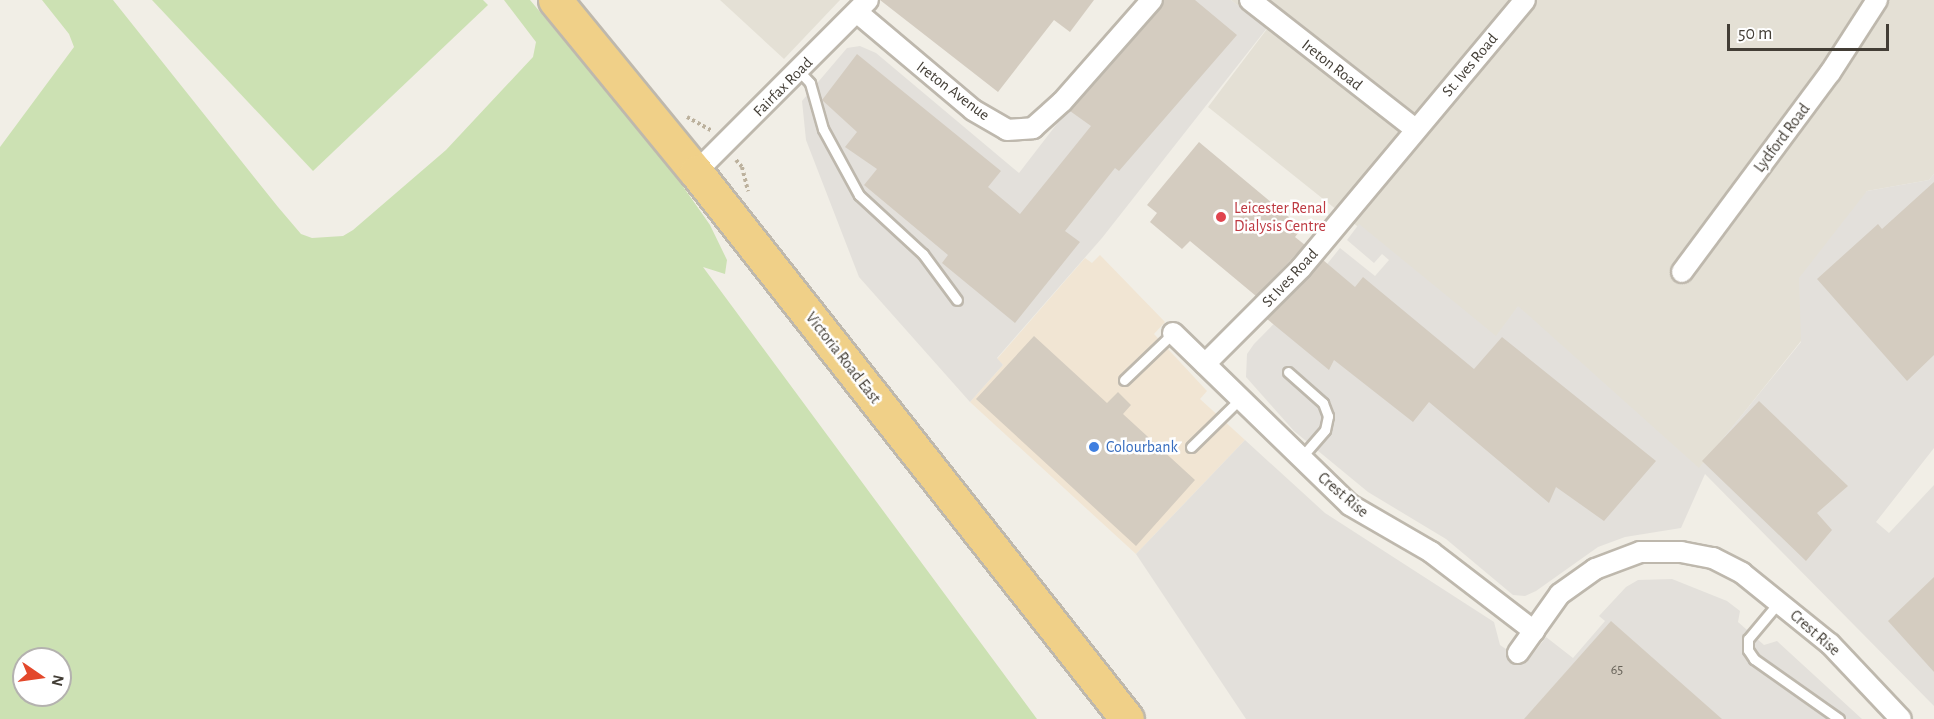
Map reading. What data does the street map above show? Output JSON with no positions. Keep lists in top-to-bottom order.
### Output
{
  "streets": {
    "highway": ["Victoria Road East"],
    "street": [
      "Ireton Road",
      "St. Ives Road",
      "Fairfax Road",
      "Ireton Avenue",
      "Lydford Road",
      "St Ives Road",
      "Crest Rise"
    ]
  },
  "crossings": [
    ["Ireton Road", "St. Ives Road"],
    ["Ireton Road", "St Ives Road"],
    ["St. Ives Road", "St Ives Road"],
    ["Fairfax Road", "Ireton Avenue"],
    ["Fairfax Road", "Victoria Road East"],
    ["St Ives Road", "Crest Rise"]
  ],
  "places": ["Leicester Renal Dialysis Centre", "Colourbank"],
  "house_numbers": ["65"],
  "scale_bar": "50 m",
  "north": "right"
}
